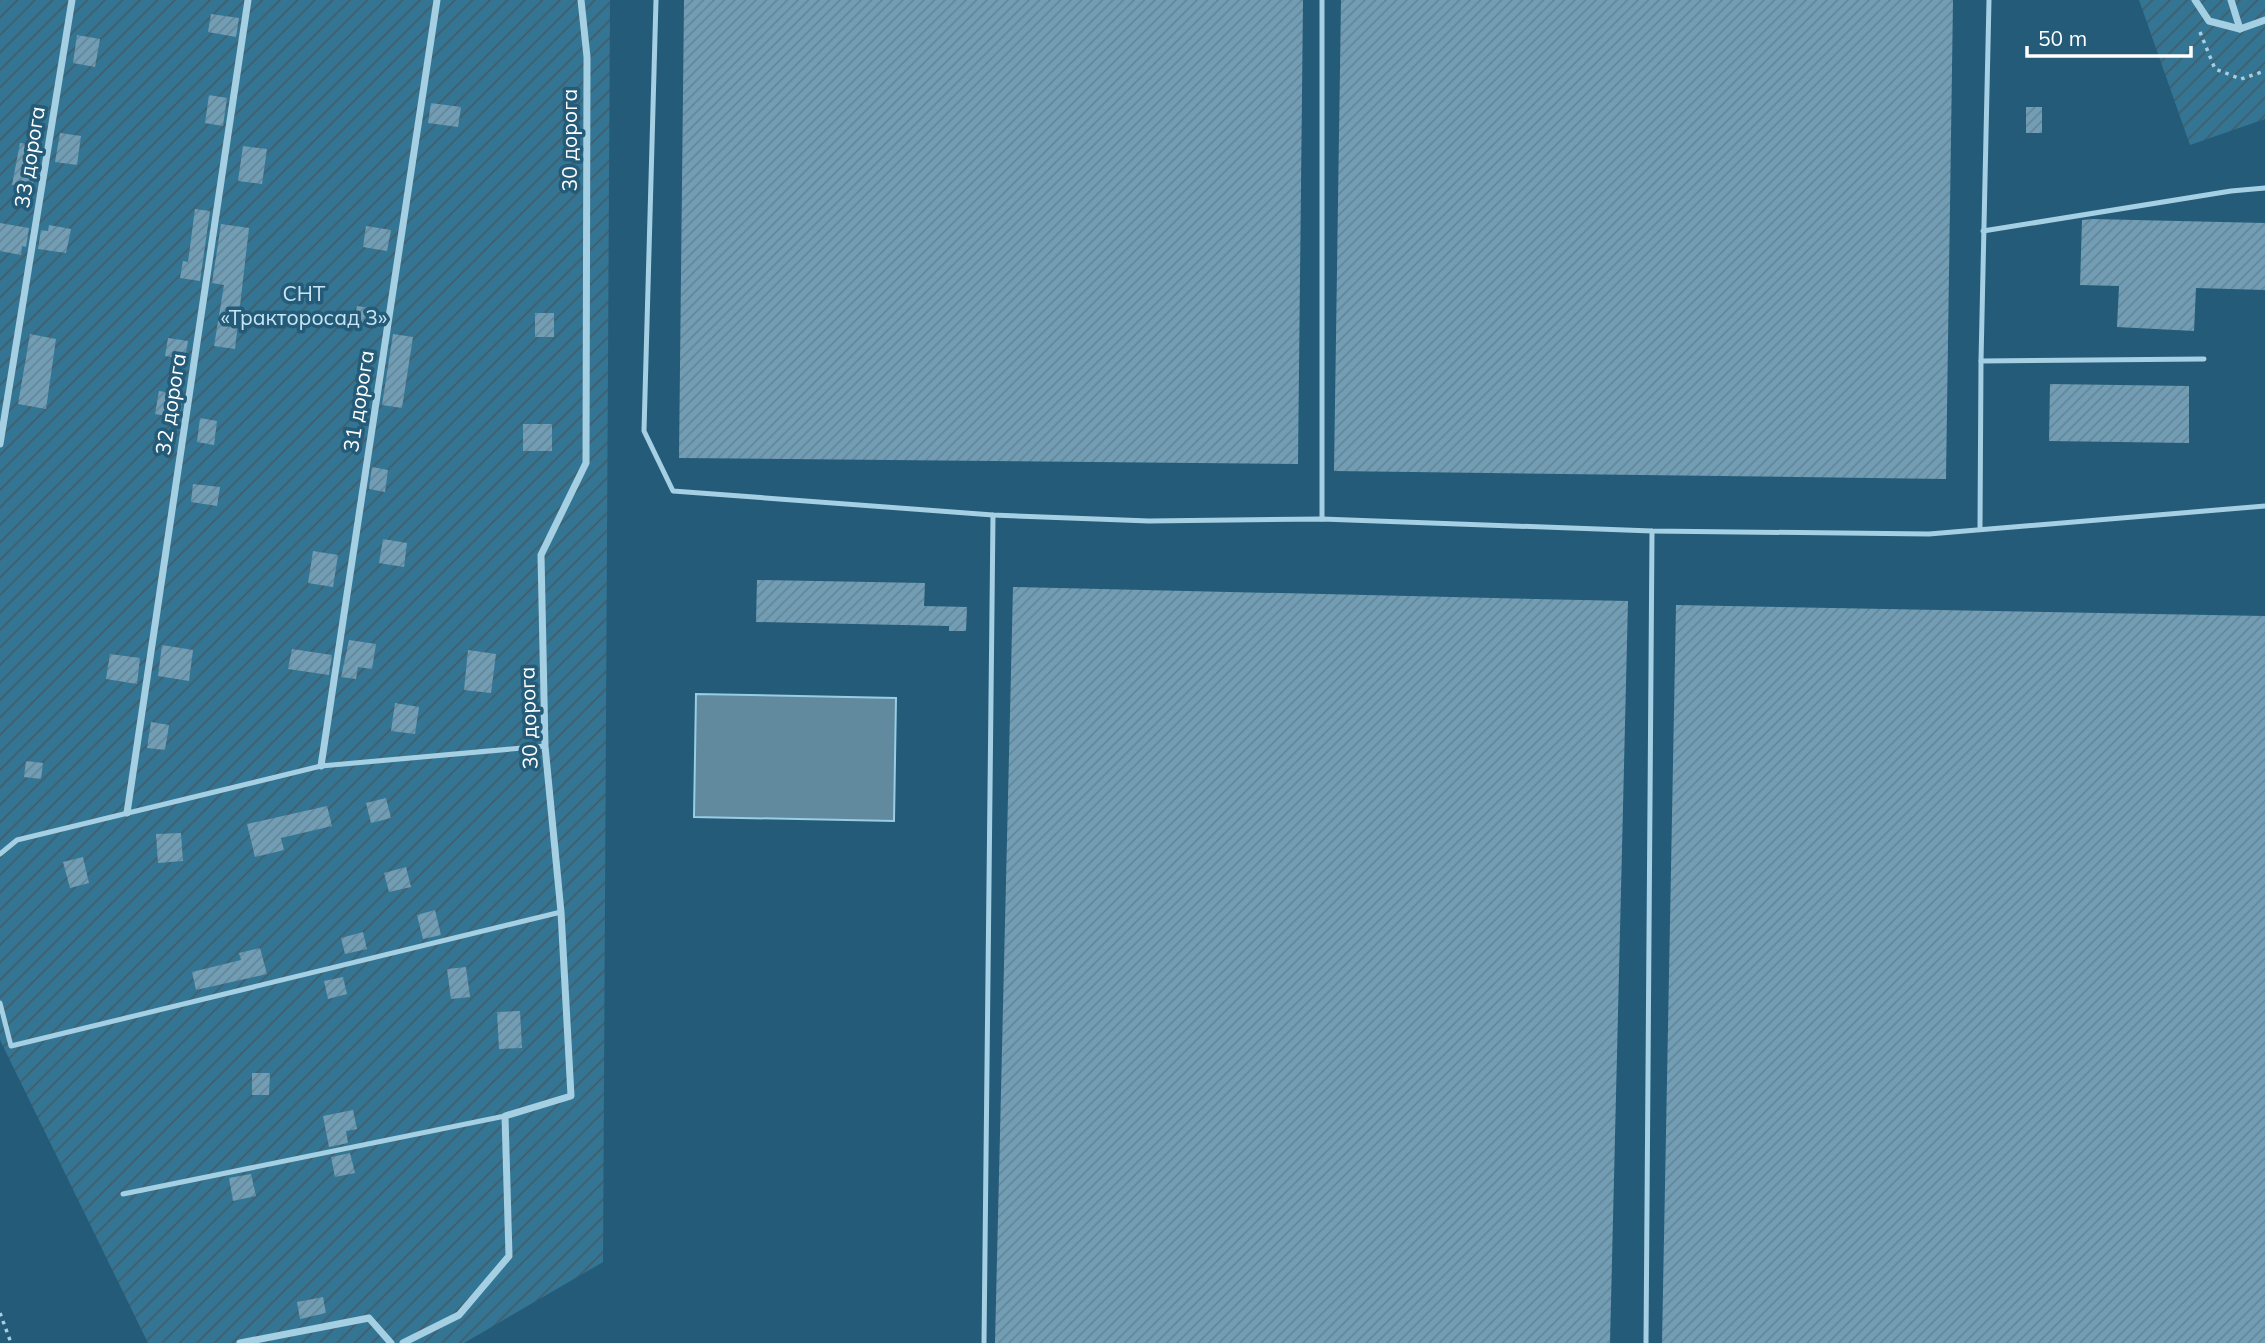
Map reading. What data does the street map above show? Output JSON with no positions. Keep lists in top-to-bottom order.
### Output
{
  "streets": {
    "street": [
      "30 дорога",
      "33 дорога",
      "31 дорога",
      "32 дорога"
    ]
  },
  "parks": ["СНТ «Тракторосад 3»"],
  "scale_bar": "50 m"
}
